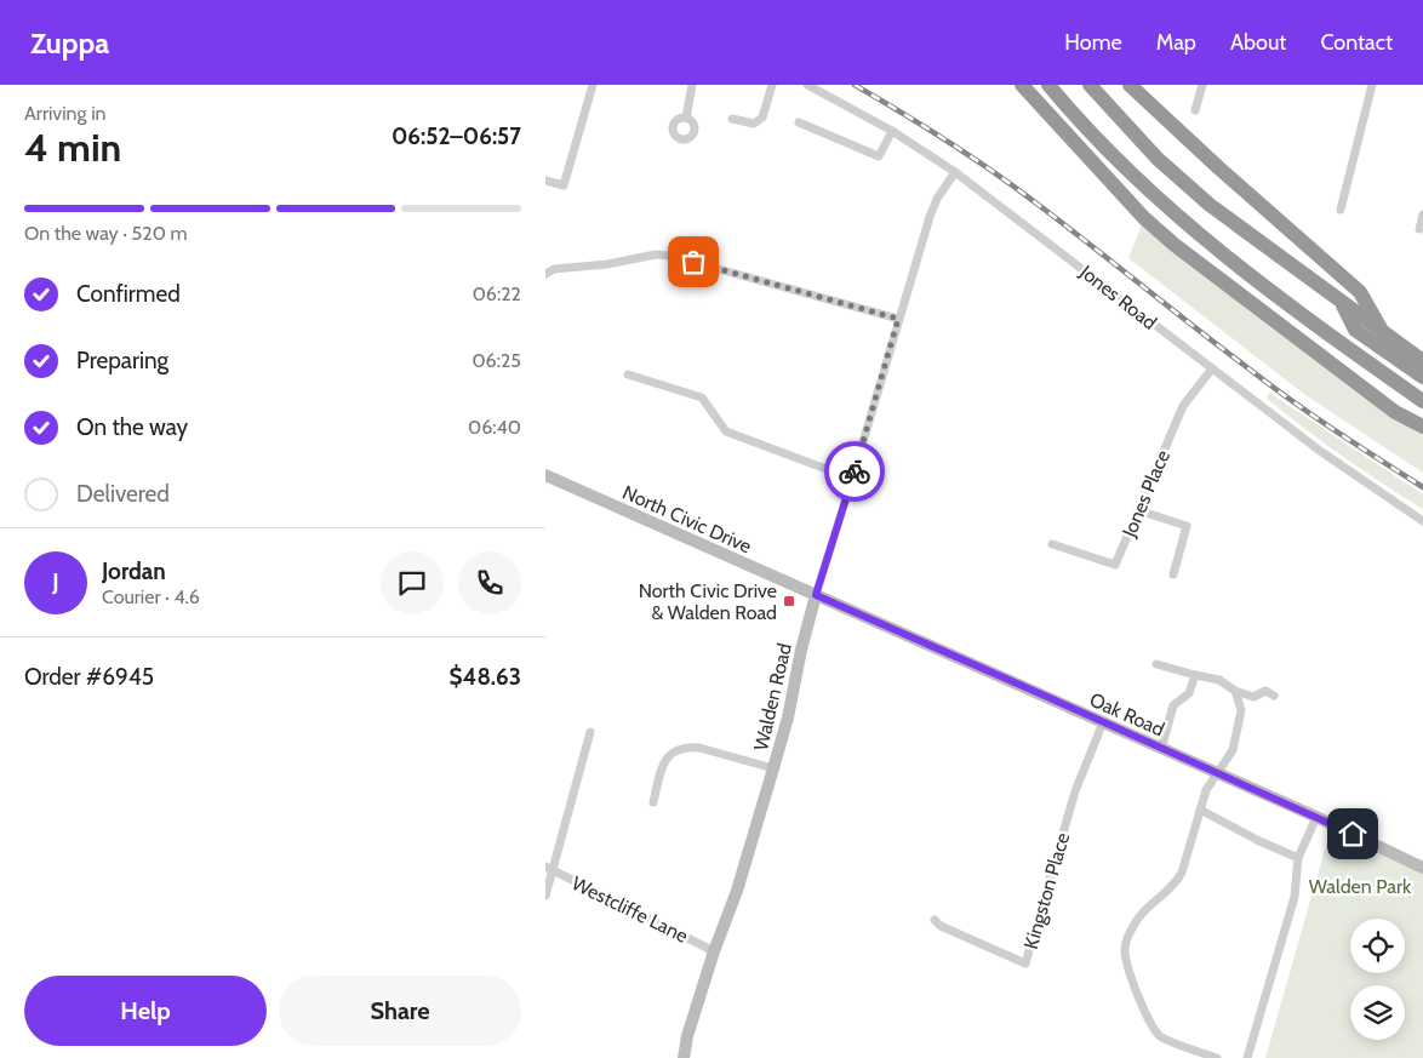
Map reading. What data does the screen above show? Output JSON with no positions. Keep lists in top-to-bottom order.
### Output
{
  "streets": {
    "main road": ["North Civic Drive", "Walden Road", "Oak Road"],
    "street": [
      "Jones Road",
      "Jones Place",
      "Kingston Place",
      "Westcliffe Lane"
    ]
  },
  "crossings": [
    ["Jones Road", "Jones Place"],
    ["Jones Road", "Walden Road"],
    ["North Civic Drive", "Walden Road"],
    ["North Civic Drive", "Oak Road"],
    ["Walden Road", "Oak Road"],
    ["Walden Road", "Westcliffe Lane"],
    ["Oak Road", "Kingston Place"]
  ],
  "parks": ["Walden Park"],
  "places": {
    "transit": ["North Civic Drive & Walden Road"]
  },
  "page": {
    "header": "Zuppa",
    "nav": [
      "Home",
      "Map",
      "About",
      "Contact"
    ],
    "heading": ["4 min", "Arriving in", "06:52–06:57"],
    "panel": [
      "Jordan",
      "Courier · 4.6",
      "Order #6945",
      "$48.63"
    ],
    "bar": "On the way · 520 m",
    "list": [
      ["Confirmed", "06:22"],
      ["Preparing", "06:25"],
      ["On the way", "06:40"],
      "Delivered"
    ],
    "round": "J",
    "buttons": ["Help", "Share"]
  }
}
